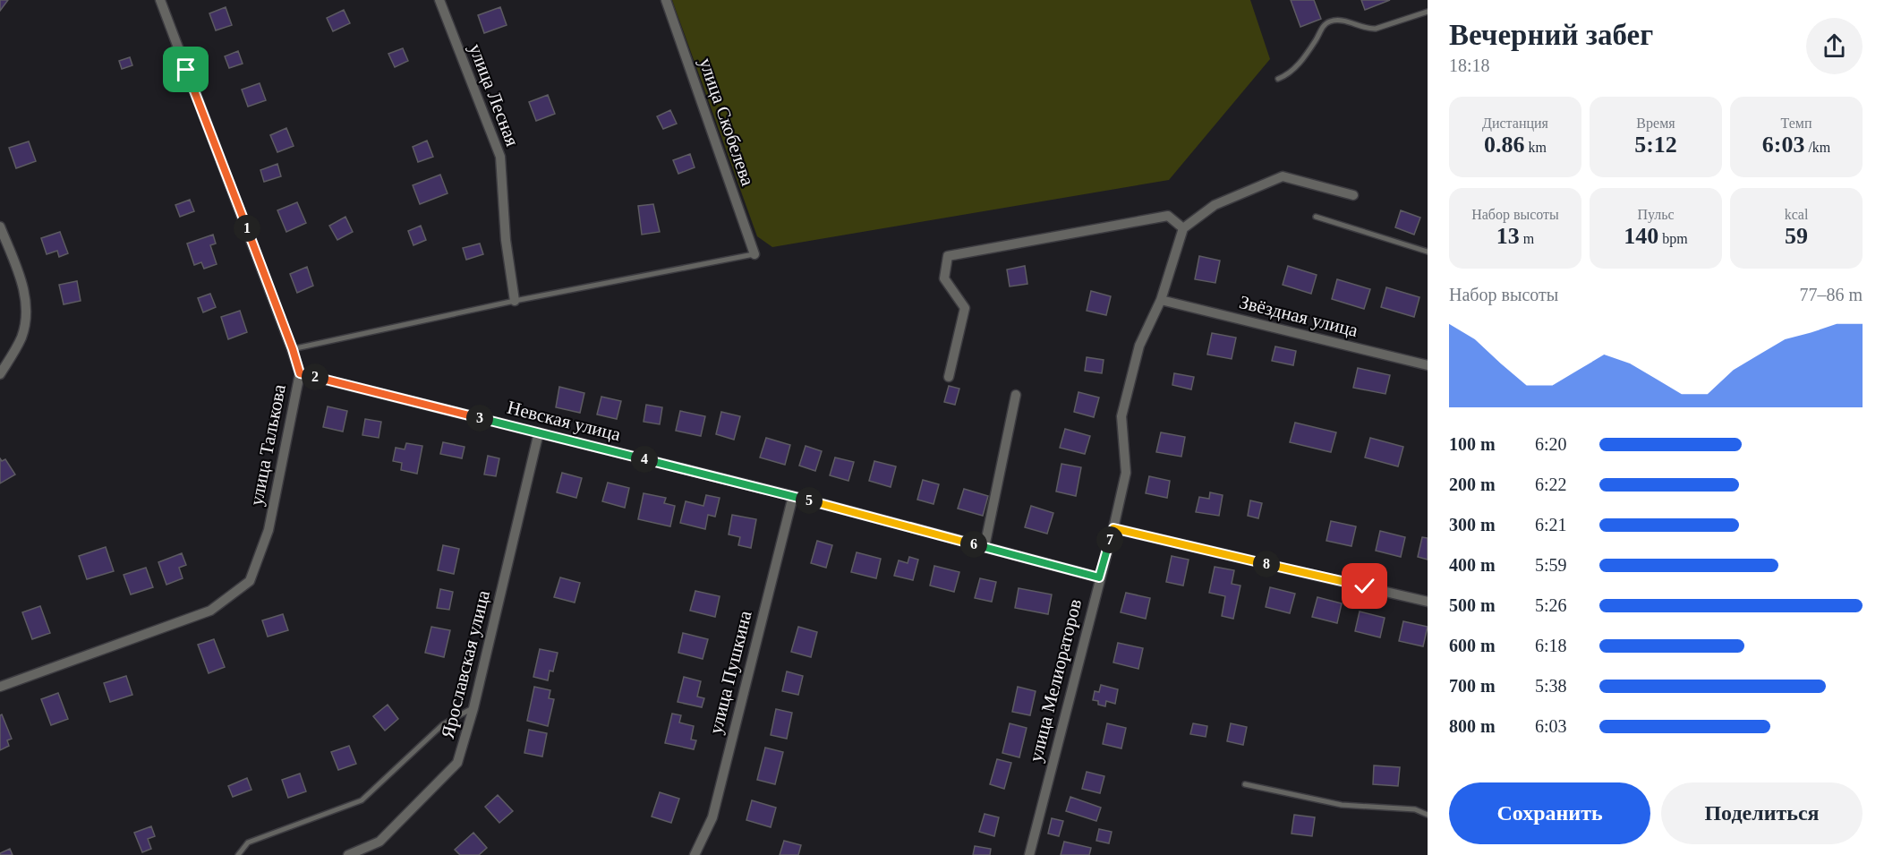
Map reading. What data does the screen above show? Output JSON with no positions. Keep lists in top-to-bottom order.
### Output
{
  "streets": {
    "street": [
      "улица Лесная",
      "улица Скобелева",
      "Звёздная улица",
      "Невская улица",
      "улица Талькова",
      "Ярославская улица",
      "улица Пушкина",
      "улица Мелиораторов"
    ]
  },
  "crossings": [
    ["Звёздная улица", "улица Мелиораторов"],
    ["Невская улица", "улица Талькова"],
    ["Невская улица", "Ярославская улица"],
    ["Невская улица", "улица Пушкина"],
    ["Невская улица", "улица Мелиораторов"]
  ],
  "page": {
    "heading": ["Вечерний забег", "18:18"],
    "stats": [
      ["Дистанция", "0.86 km"],
      ["Время", "5:12"],
      ["Темп", "6:03 /km"],
      ["Набор высоты", "13 m"],
      ["Пульс", "140 bpm"],
      ["kcal", "59"]
    ],
    "pins": [
      "1",
      "2",
      "3",
      "4",
      "5",
      "7",
      "6",
      "8"
    ],
    "chart": ["Набор высоты", "77–86 m"],
    "list": [
      {
        "name": "100 m",
        "note": "6:20"
      },
      {
        "name": "200 m",
        "note": "6:22"
      },
      {
        "name": "300 m",
        "note": "6:21"
      },
      {
        "name": "400 m",
        "note": "5:59"
      },
      {
        "name": "500 m",
        "note": "5:26"
      },
      {
        "name": "600 m",
        "note": "6:18"
      },
      {
        "name": "700 m",
        "note": "5:38"
      },
      {
        "name": "800 m",
        "note": "6:03"
      }
    ],
    "buttons": ["Сохранить", "Поделиться"]
  }
}
